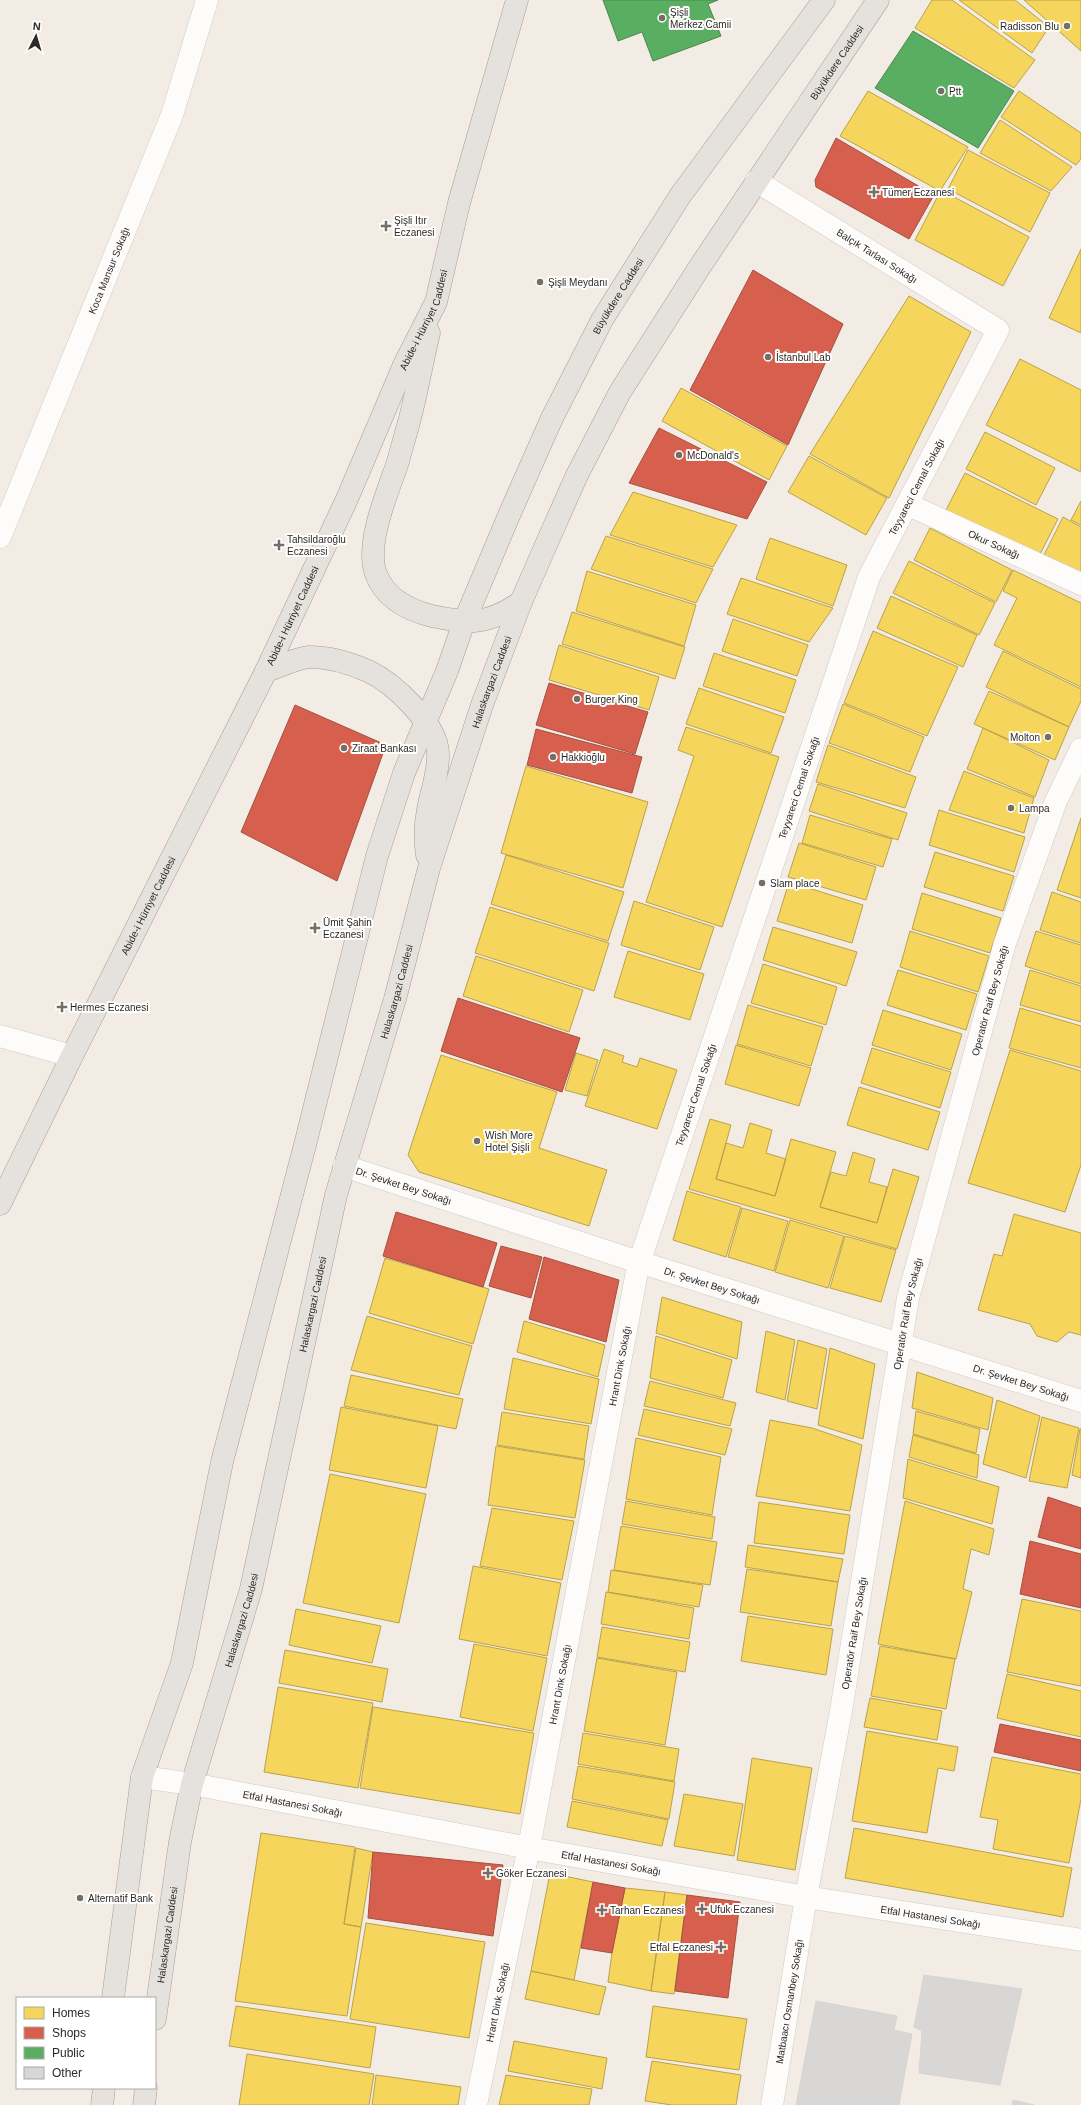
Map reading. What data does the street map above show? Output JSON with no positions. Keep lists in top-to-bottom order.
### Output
{
  "streets": {
    "main road": ["Büyükdere Caddesi", "Abide-i Hürriyet Caddesi", "Halaskargazi Caddesi"],
    "street": [
      "Balçık Tarlası Sokağı",
      "Koca Mansur Sokağı",
      "Teyyareci Cemal Sokağı",
      "Okur Sokağı",
      "Operatör Raif Bey Sokağı",
      "Dr. Şevket Bey Sokağı",
      "Hrant Dink Sokağı",
      "Etfal Hastanesi Sokağı",
      "Matbaacı Osmanbey Sokağı"
    ]
  },
  "crossings": [
    ["Büyükdere Caddesi", "Balçık Tarlası Sokağı"],
    ["Büyükdere Caddesi", "Halaskargazi Caddesi"],
    ["Balçık Tarlası Sokağı", "Teyyareci Cemal Sokağı"],
    ["Teyyareci Cemal Sokağı", "Okur Sokağı"],
    ["Teyyareci Cemal Sokağı", "Dr. Şevket Bey Sokağı"],
    ["Teyyareci Cemal Sokağı", "Hrant Dink Sokağı"],
    ["Halaskargazi Caddesi", "Dr. Şevket Bey Sokağı"],
    ["Halaskargazi Caddesi", "Etfal Hastanesi Sokağı"],
    ["Operatör Raif Bey Sokağı", "Dr. Şevket Bey Sokağı"],
    ["Operatör Raif Bey Sokağı", "Etfal Hastanesi Sokağı"],
    ["Operatör Raif Bey Sokağı", "Matbaacı Osmanbey Sokağı"],
    ["Dr. Şevket Bey Sokağı", "Hrant Dink Sokağı"],
    ["Hrant Dink Sokağı", "Etfal Hastanesi Sokağı"],
    ["Etfal Hastanesi Sokağı", "Matbaacı Osmanbey Sokağı"]
  ],
  "places": {
    "other": [
      "Şişli Merkez Camii",
      "Radisson Blu",
      "Ptt",
      "Şişli Meydanı",
      "İstanbul Lab",
      "McDonald's",
      "Burger King",
      "Molton",
      "Ziraat Bankası",
      "Hakkioğlu",
      "Lampa",
      "Slam place",
      "Wish More Hotel Şişli",
      "Alternatif Bank"
    ],
    "health": [
      "Tümer Eczanesi",
      "Şişli Itır Eczanesi",
      "Tahsildaroğlu Eczanesi",
      "Ümit Şahin Eczanesi",
      "Hermes Eczanesi",
      "Göker Eczanesi",
      "Ufuk Eczanesi",
      "Tarhan Eczanesi",
      "Etfal Eczanesi"
    ]
  },
  "legend": [
    "Homes",
    "Shops",
    "Public",
    "Other"
  ],
  "north": "top"
}
